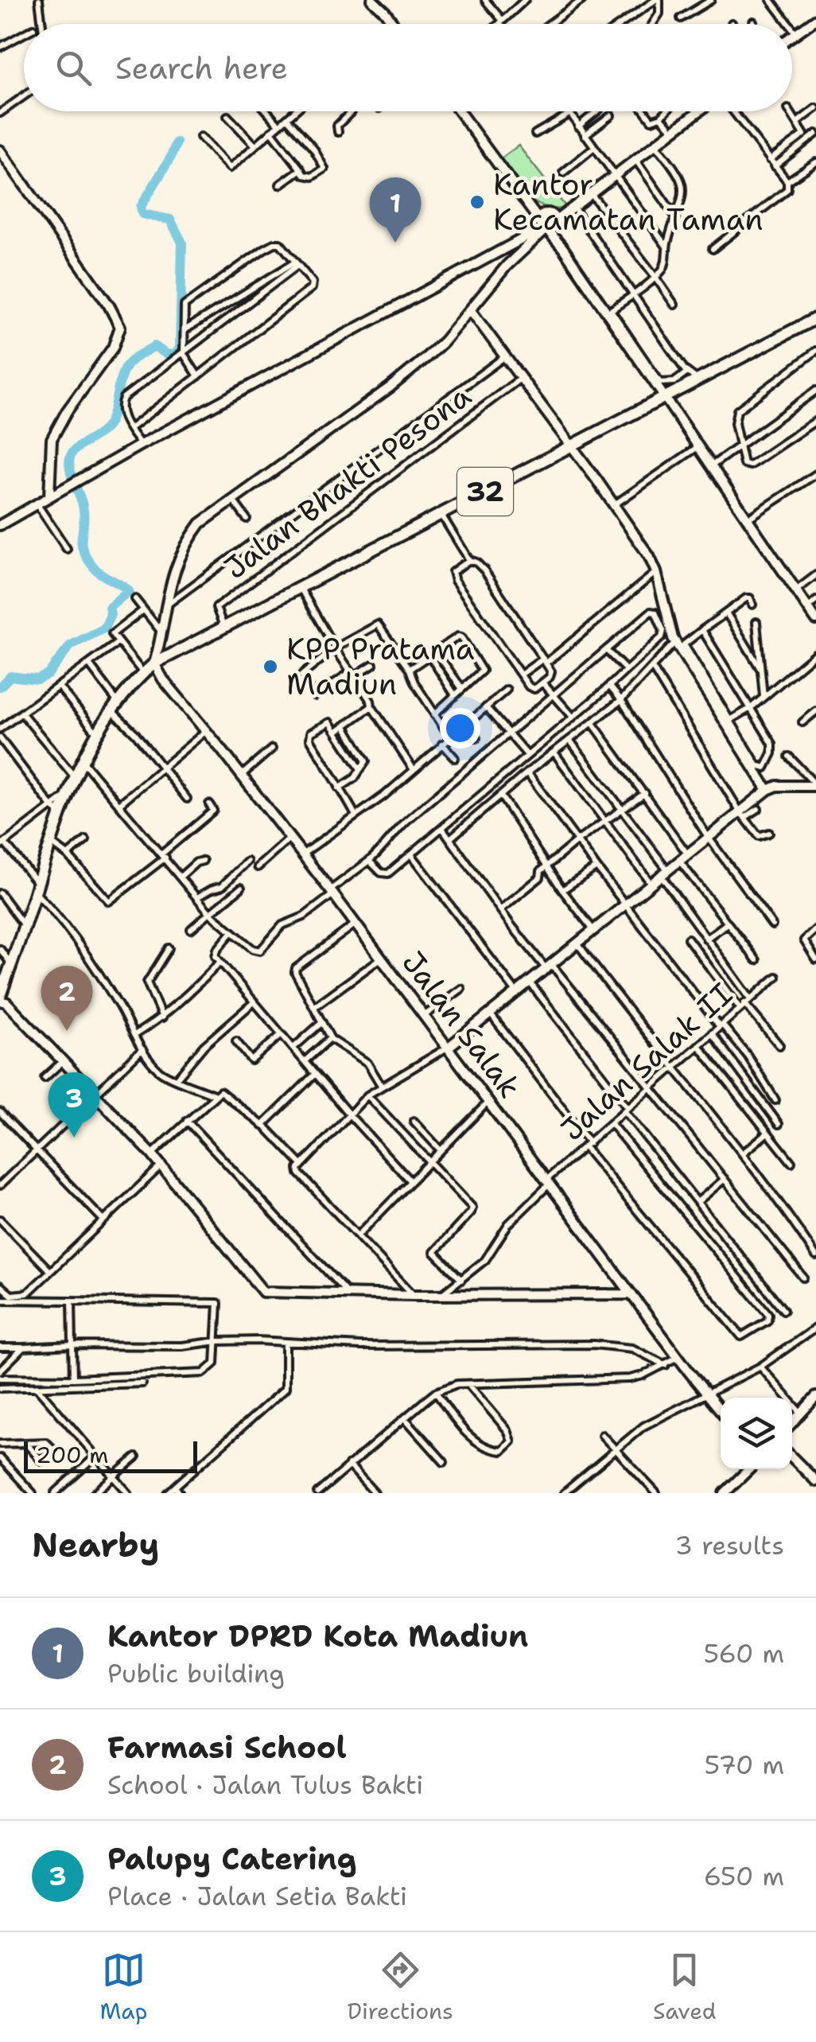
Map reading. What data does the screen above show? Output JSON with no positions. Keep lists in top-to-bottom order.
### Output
{
  "streets": {
    "highway": ["32"],
    "street": ["Jalan Bhakti Pesona", "Jalan Salak", "Jalan Salak II"]
  },
  "crossings": [
    ["Jalan Bhakti Pesona", "32"],
    ["32", "Jalan Salak"],
    ["Jalan Salak", "Jalan Salak II"]
  ],
  "places": ["Kantor Kecamatan Taman", "KPP Pratama Madiun"],
  "scale_bar": "200 m",
  "page": {
    "search": "Search here",
    "pins": ["1", "2", "3"],
    "scale": "200 m",
    "heading": ["Nearby", "3 results"],
    "list": [
      {
        "mark": "1",
        "name": "Kantor DPRD Kota Madiun",
        "note": "Public building",
        "value": "560 m"
      },
      {
        "mark": "2",
        "name": "Farmasi School",
        "note": "School · Jalan Tulus Bakti",
        "value": "570 m"
      },
      {
        "mark": "3",
        "name": "Palupy Catering",
        "note": "Place · Jalan Setia Bakti",
        "value": "650 m"
      }
    ],
    "nav": ["Map", "Directions", "Saved"]
  }
}
